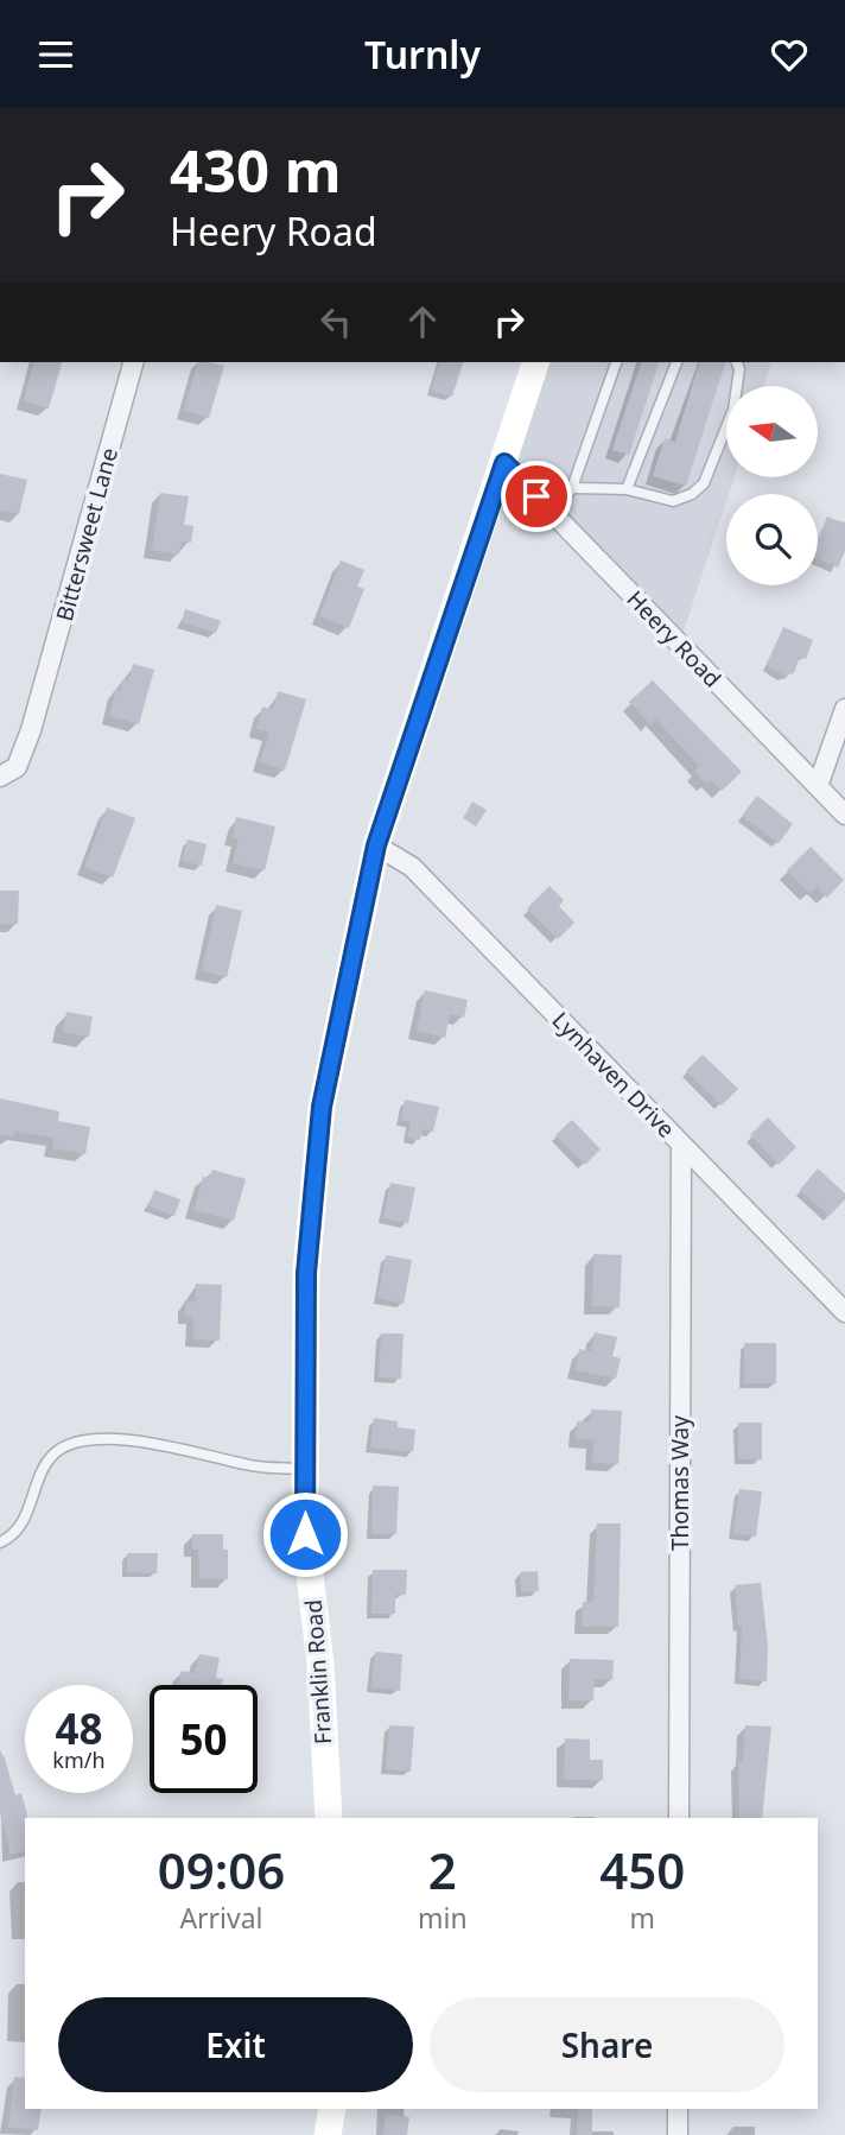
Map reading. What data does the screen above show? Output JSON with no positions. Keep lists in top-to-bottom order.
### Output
{
  "streets": {
    "main road": ["Franklin Road"],
    "street": [
      "Bittersweet Lane",
      "Heery Road",
      "Lynhaven Drive",
      "Thomas Way"
    ]
  },
  "crossings": [
    ["Heery Road", "Franklin Road"],
    ["Lynhaven Drive", "Thomas Way"],
    ["Lynhaven Drive", "Franklin Road"]
  ],
  "north": "left",
  "page": {
    "header": "Turnly",
    "turn": ["430 m", "Heery Road"],
    "speed": "48 km/h",
    "limit": "50",
    "eta": [
      "09:06",
      "Arrival",
      "2",
      "min",
      "450",
      "m"
    ],
    "buttons": ["Exit", "Share"]
  }
}
